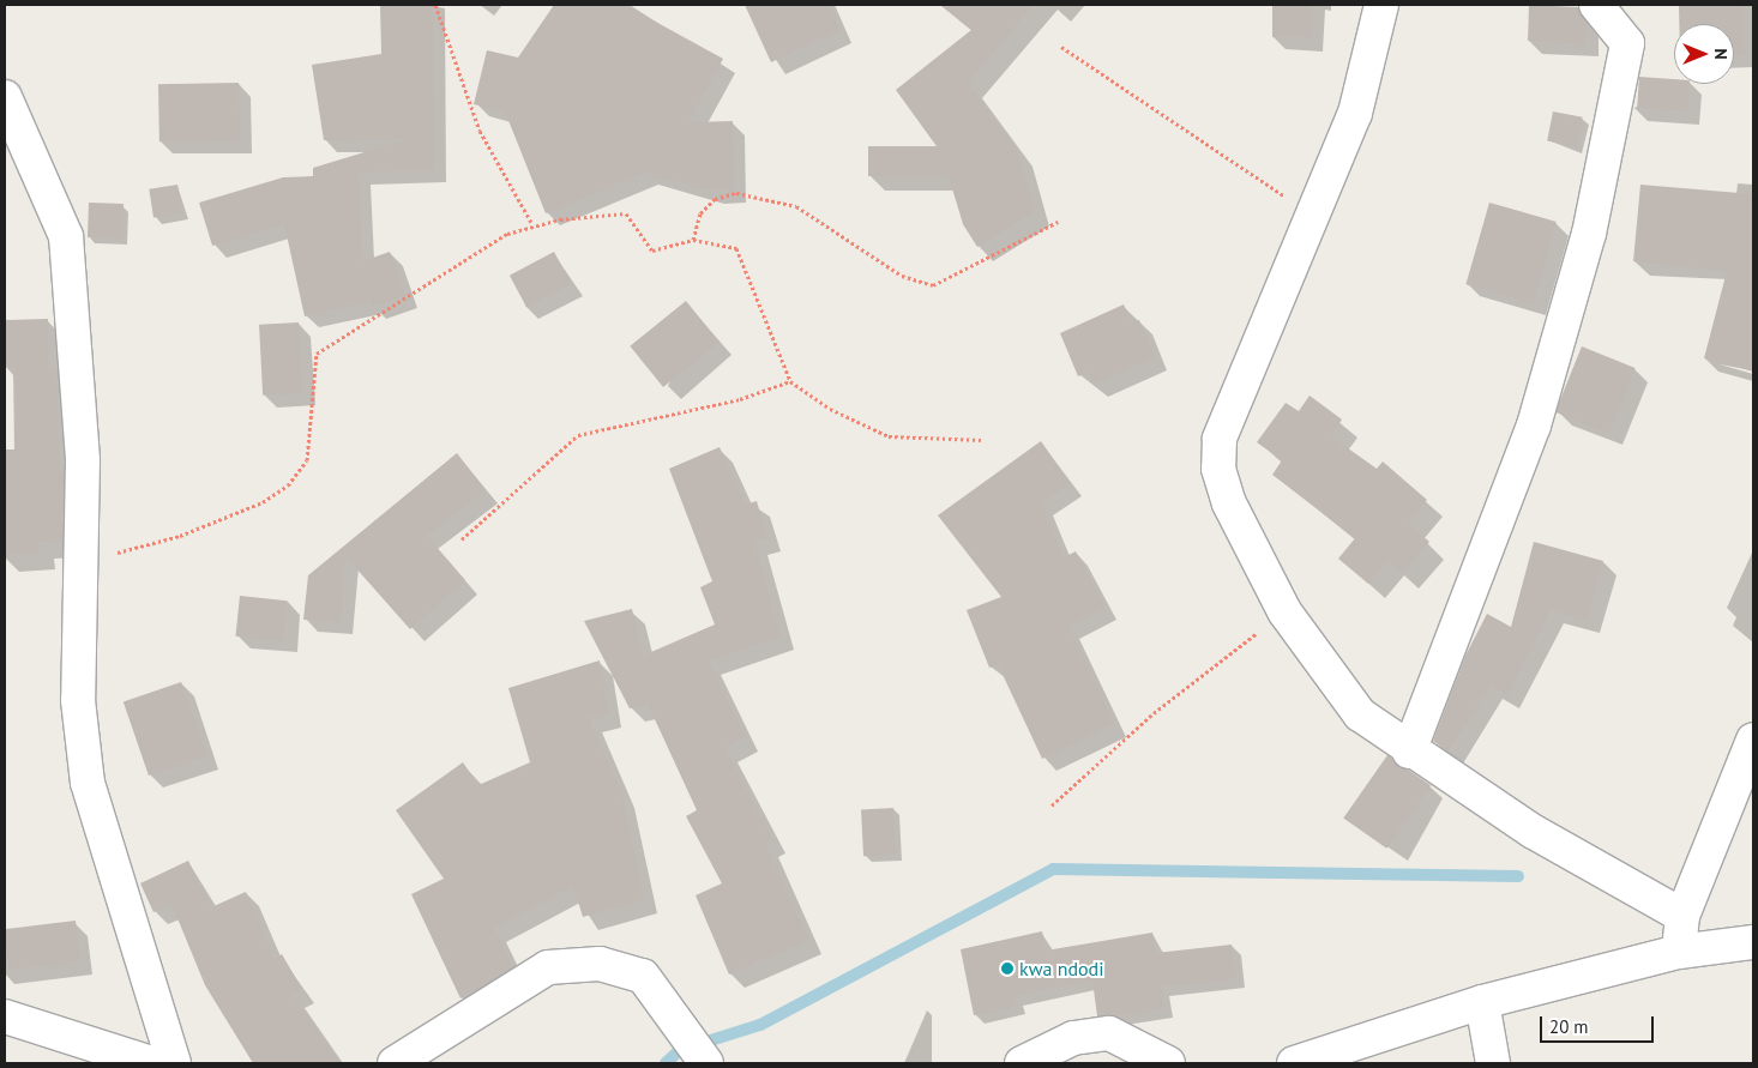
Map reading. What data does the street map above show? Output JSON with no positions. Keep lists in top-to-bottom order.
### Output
{
  "places": ["kwa ndodi"],
  "scale_bar": "20 m",
  "north": "right"
}
